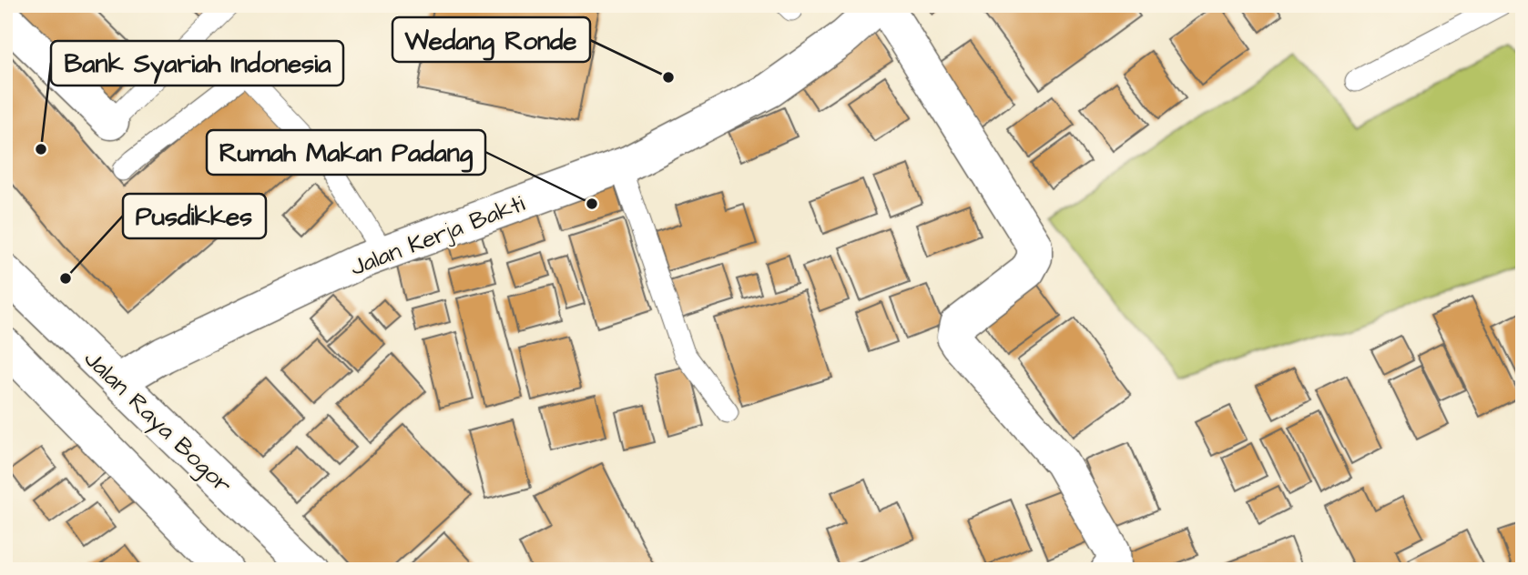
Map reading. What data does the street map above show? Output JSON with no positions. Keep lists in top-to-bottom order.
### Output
{
  "streets": {
    "main road": ["Jalan Kerja Bakti", "Jalan Raya Bogor"]
  },
  "crossings": [
    ["Jalan Kerja Bakti", "Jalan Raya Bogor"]
  ],
  "places": [
    "Wedang Ronde",
    "Bank Syariah Indonesia",
    "Rumah Makan Padang",
    "Pusdikkes"
  ]
}
